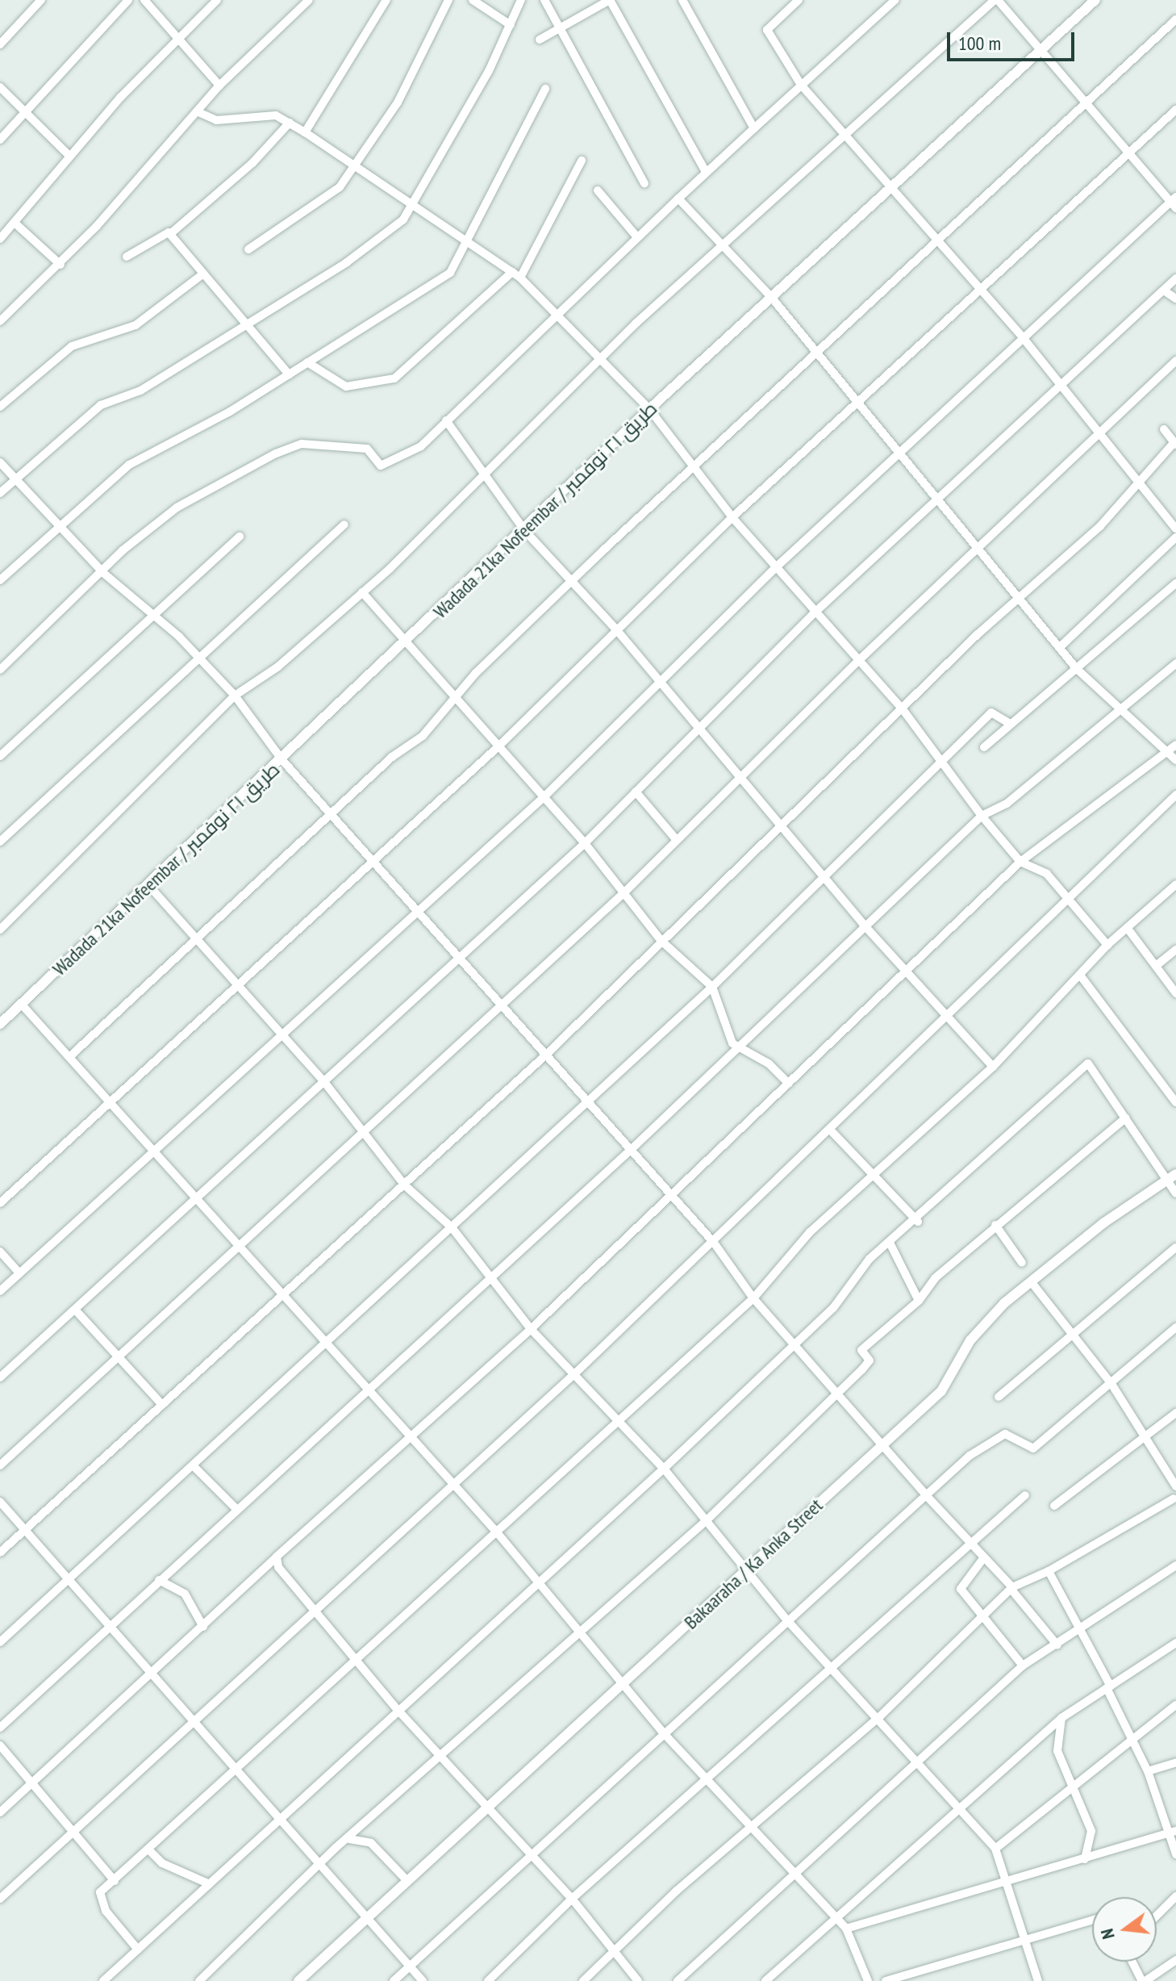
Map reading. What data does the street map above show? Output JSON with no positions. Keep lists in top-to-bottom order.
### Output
{
  "streets": {
    "street": ["Wadada 21ka Nofeembar / طريق ٢١ نوفمبر", "Bakaaraha / Ka Anka Street"]
  },
  "scale_bar": "100 m",
  "north": "left"
}
